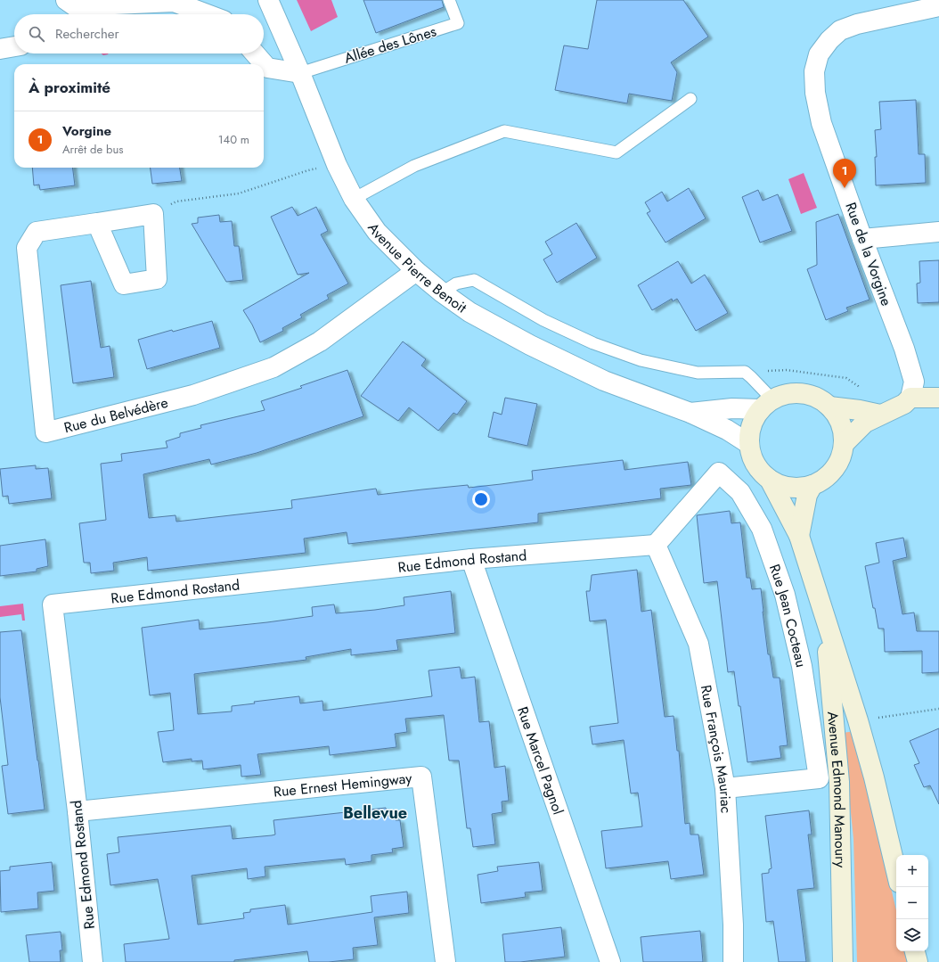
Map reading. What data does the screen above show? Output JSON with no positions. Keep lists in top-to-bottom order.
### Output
{
  "streets": {
    "street": [
      "Rue de la Vorgine",
      "Avenue Pierre Benoit",
      "Rue du Belvédère",
      "Rue Edmond Rostand",
      "Rue Jean Cocteau",
      "Rue François Mauriac",
      "Rue Marcel Pagnol",
      "Rue Ernest Hemingway",
      "Avenue Edmond Manoury"
    ],
    "lane": ["Allée des Lônes"]
  },
  "crossings": [
    ["Allée des Lônes", "Avenue Pierre Benoit"],
    ["Avenue Pierre Benoit", "Rue du Belvédère"],
    ["Avenue Pierre Benoit", "Avenue Edmond Manoury"],
    ["Rue Edmond Rostand", "Rue Jean Cocteau"],
    ["Rue Edmond Rostand", "Rue François Mauriac"],
    ["Rue Edmond Rostand", "Rue Marcel Pagnol"],
    ["Rue Edmond Rostand", "Rue Ernest Hemingway"],
    ["Rue Jean Cocteau", "Rue François Mauriac"]
  ],
  "districts": ["Bellevue"],
  "page": {
    "search": "Rechercher",
    "heading": "À proximité",
    "list": [
      {
        "mark": "1",
        "name": "Vorgine",
        "note": "Arrêt de bus",
        "value": "140 m"
      }
    ],
    "pins": "1",
    "map_buttons": ["+", "−"]
  }
}
